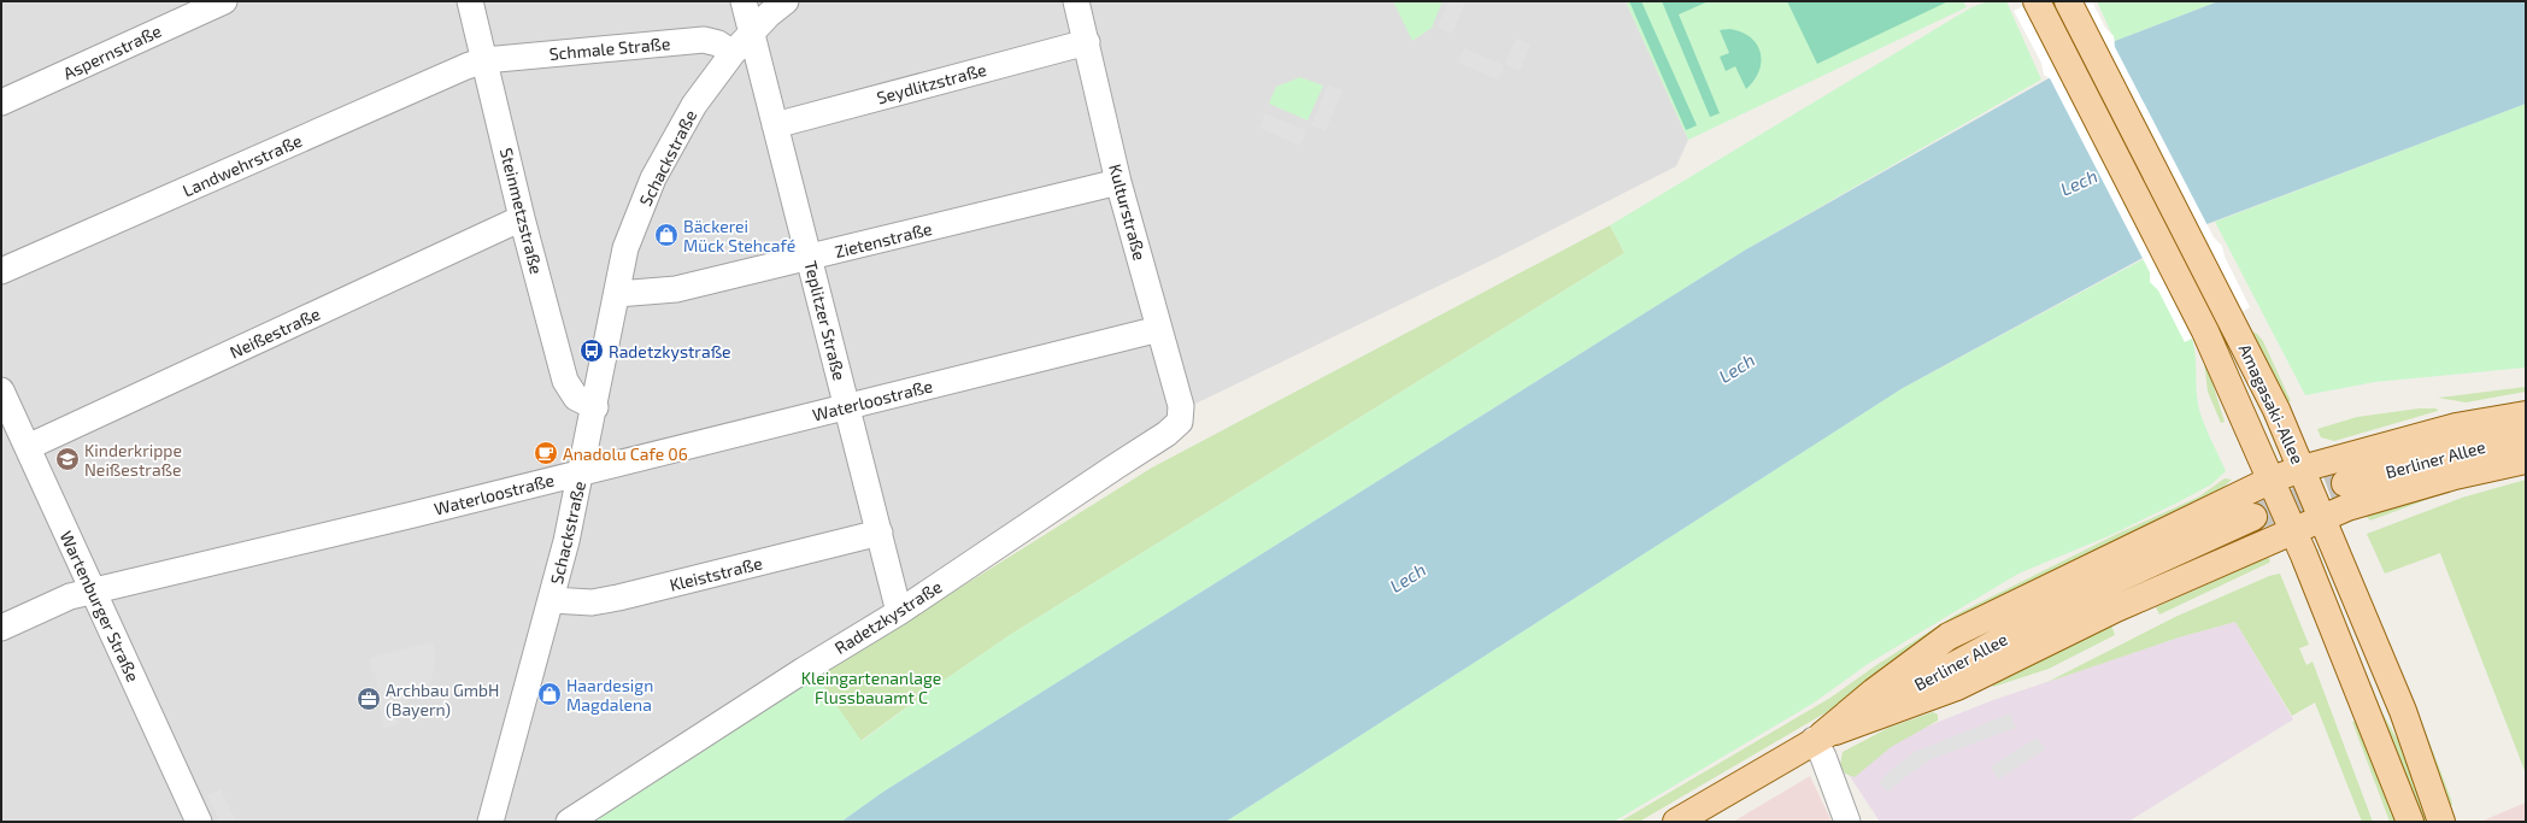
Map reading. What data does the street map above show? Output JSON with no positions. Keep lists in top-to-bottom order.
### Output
{
  "streets": {
    "main road": ["Amagasaki-Allee", "Berliner Allee"],
    "street": [
      "Schmale Straße",
      "Aspernstraße",
      "Seydlitzstraße",
      "Schackstraße",
      "Landwehrstraße",
      "Steinmetzstraße",
      "Kulturstraße",
      "Zietenstraße",
      "Teplitzer Straße",
      "Neißestraße",
      "Waterloostraße",
      "Kleiststraße",
      "Wartenburger Straße",
      "Radetzkystraße"
    ]
  },
  "crossings": [
    ["Schmale Straße", "Schackstraße"],
    ["Schmale Straße", "Landwehrstraße"],
    ["Schmale Straße", "Steinmetzstraße"],
    ["Seydlitzstraße", "Kulturstraße"],
    ["Seydlitzstraße", "Teplitzer Straße"],
    ["Schackstraße", "Steinmetzstraße"],
    ["Schackstraße", "Zietenstraße"],
    ["Schackstraße", "Teplitzer Straße"],
    ["Schackstraße", "Waterloostraße"],
    ["Schackstraße", "Kleiststraße"],
    ["Landwehrstraße", "Steinmetzstraße"],
    ["Steinmetzstraße", "Neißestraße"],
    ["Kulturstraße", "Zietenstraße"],
    ["Kulturstraße", "Waterloostraße"],
    ["Kulturstraße", "Radetzkystraße"],
    ["Zietenstraße", "Teplitzer Straße"],
    ["Teplitzer Straße", "Waterloostraße"],
    ["Teplitzer Straße", "Kleiststraße"],
    ["Teplitzer Straße", "Radetzkystraße"],
    ["Neißestraße", "Wartenburger Straße"],
    ["Waterloostraße", "Wartenburger Straße"]
  ],
  "water": ["Lech"],
  "parks": ["Kleingartenanlage Flussbauamt C"],
  "places": {
    "shop": ["Bäckerei Mück Stehcafé", "Haardesign Magdalena"],
    "bus stop": ["Radetzkystraße"],
    "cafe": ["Anadolu Cafe 06"],
    "school or university": ["Kinderkrippe Neißestraße"],
    "office": ["Archbau GmbH (Bayern)"]
  }
}
